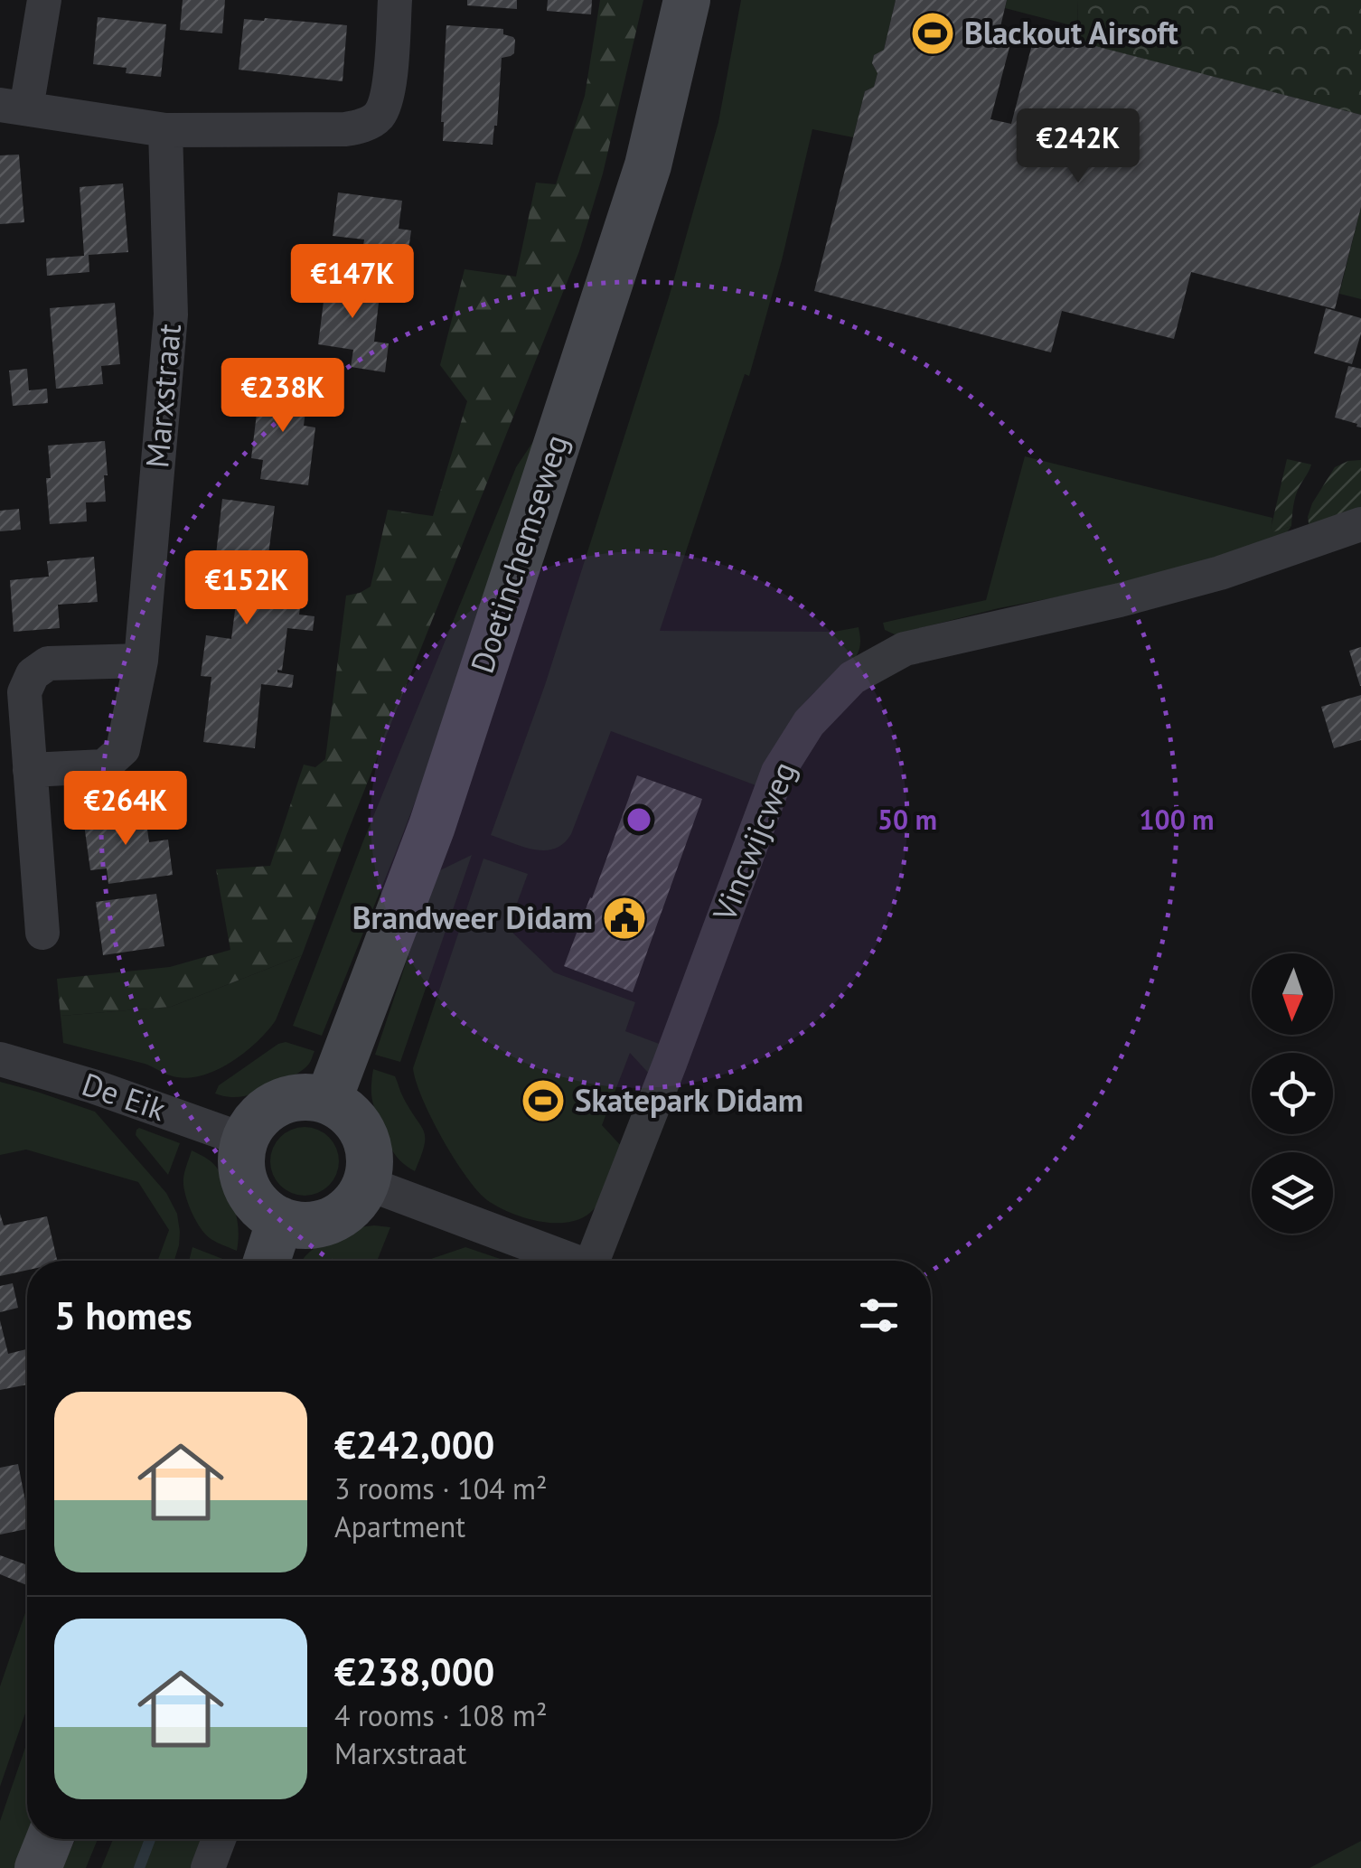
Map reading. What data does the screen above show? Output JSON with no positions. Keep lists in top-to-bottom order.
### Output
{
  "streets": {
    "main road": ["Doetinchemseweg"],
    "street": ["Marxstraat", "Vincwijcweg", "De Eik"]
  },
  "crossings": [
    ["Doetinchemseweg", "De Eik"]
  ],
  "places": {
    "sports": ["Blackout Airsoft", "Skatepark Didam"],
    "public building": ["Brandweer Didam"]
  },
  "north": "bottom",
  "page": {
    "price": [
      "€242K",
      "€147K",
      "€238K",
      "€152K",
      "€264K"
    ],
    "heading": "5 homes",
    "list": [
      {
        "name": "€242,000",
        "note": "3 rooms · 104 m² · Apartment"
      },
      {
        "name": "€238,000",
        "note": "4 rooms · 108 m² · Marxstraat"
      }
    ]
  },
  "rings": ["50 m", "100 m"]
}
